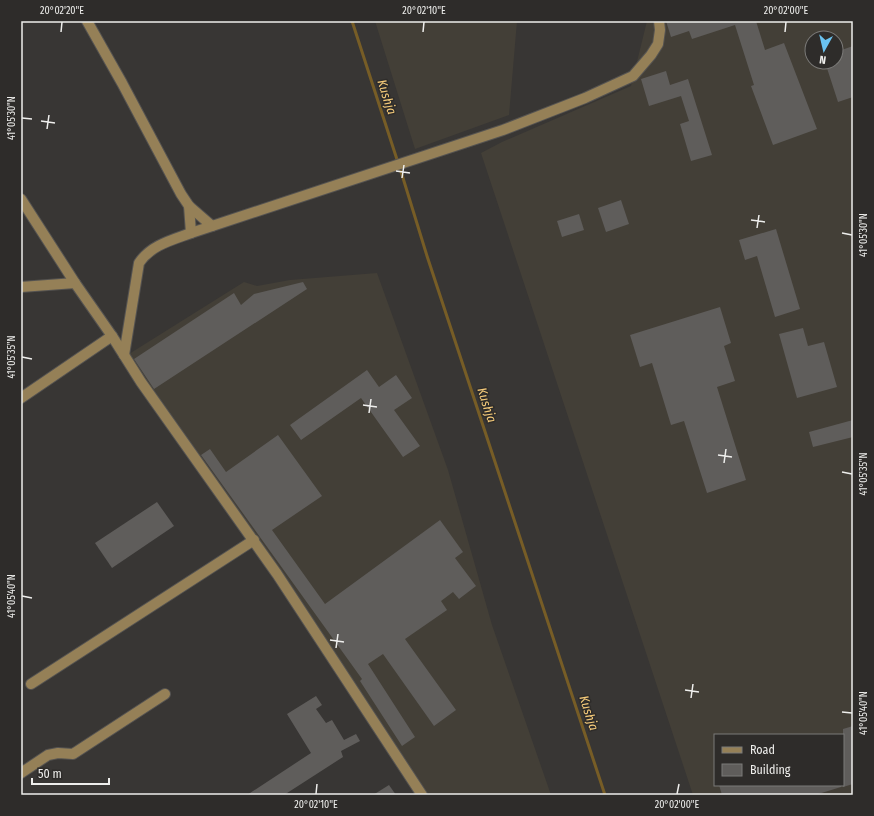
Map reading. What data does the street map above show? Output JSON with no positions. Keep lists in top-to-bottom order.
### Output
{
  "water": ["Kushja"],
  "legend": ["Road", "Building"],
  "scale_bar": "50 m",
  "north": "bottom",
  "coordinates": [
    "20°02'20\"E",
    "20°02'10\"E",
    "20°02'00\"E",
    "41°05'30\"N",
    "41°05'35\"N",
    "41°05'40\"N"
  ]
}
